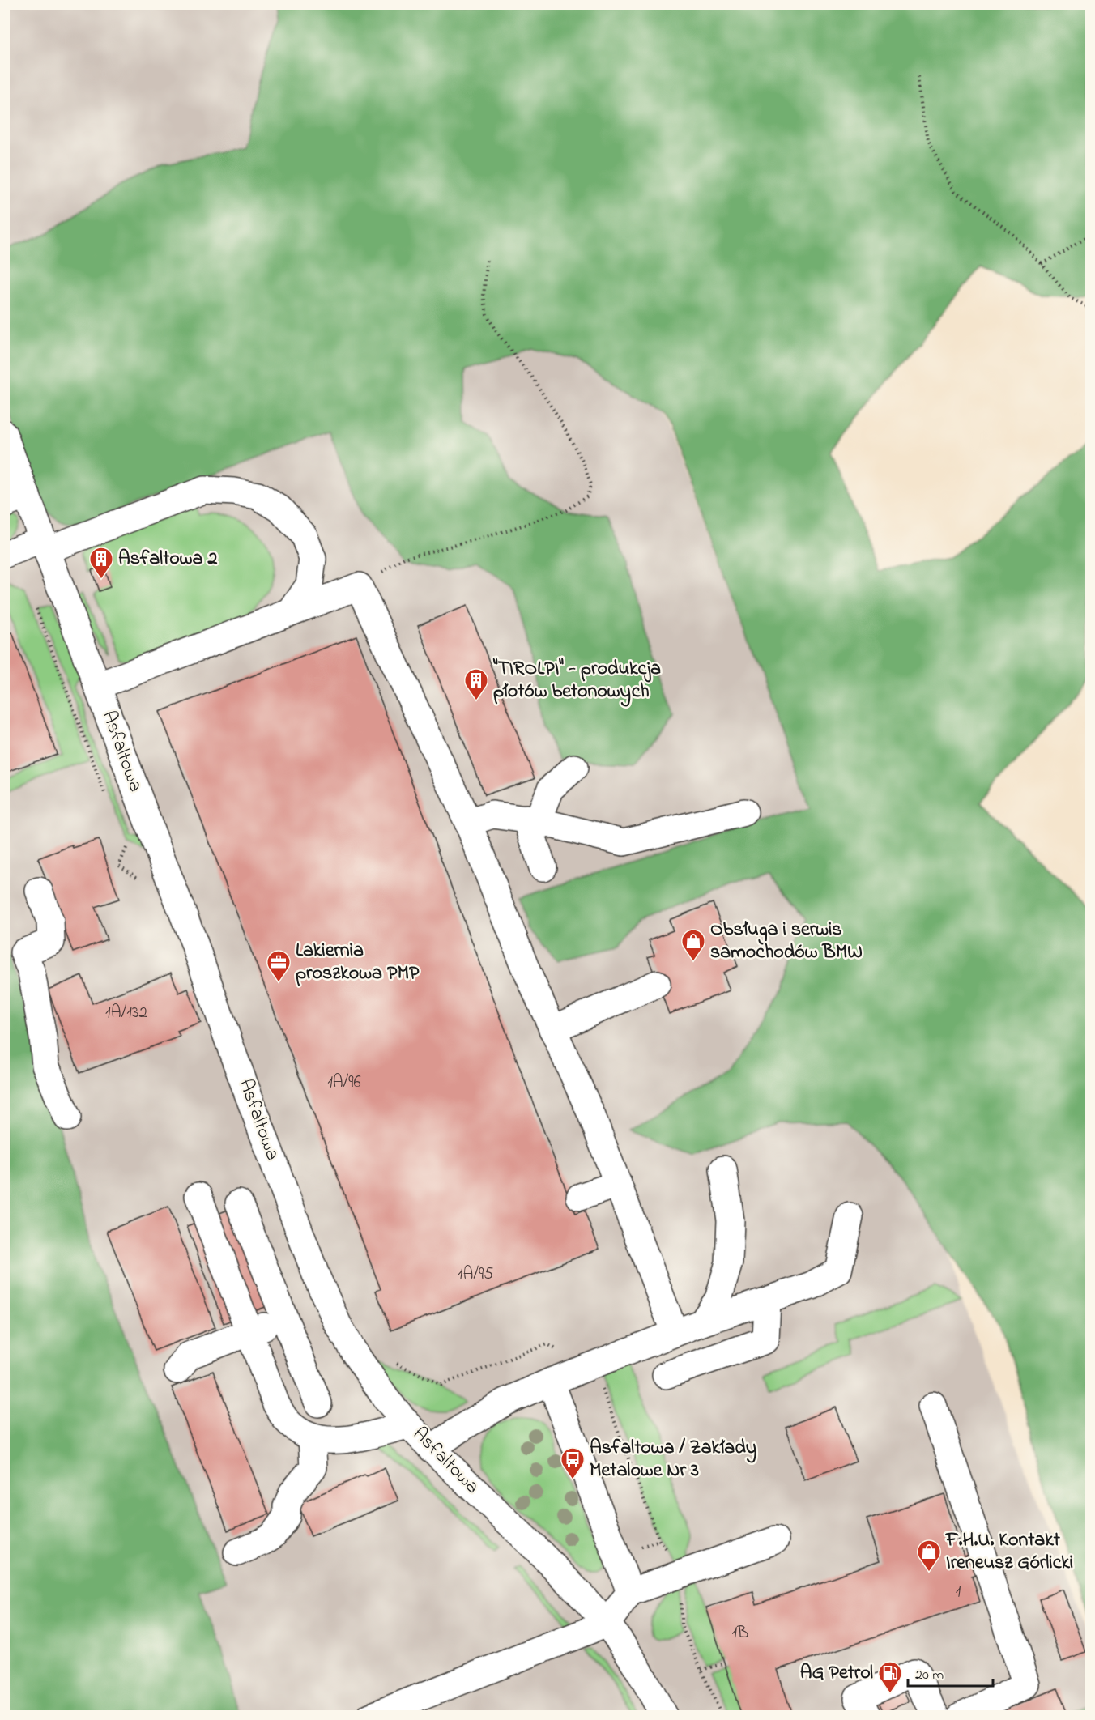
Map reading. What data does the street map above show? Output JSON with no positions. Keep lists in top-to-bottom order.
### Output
{
  "streets": {
    "street": ["Asfaltowa"]
  },
  "places": {
    "building": ["Asfaltowa 2", "\"TIROLPI\" - produkcja płotów betonowych"],
    "shop": ["Obsługa i serwis samochodów BMW", "F.H.U. Kontakt Ireneusz Górlicki"],
    "office": ["Lakiernia proszkowa PMP"],
    "bus stop": ["Asfaltowa / Zakłady Metalowe Nr 3"],
    "fuel station": ["AG Petrol"]
  },
  "house_numbers": [
    "1A/132",
    "1A/96",
    "1A/95",
    "1",
    "1B"
  ],
  "scale_bar": "20 m"
}
